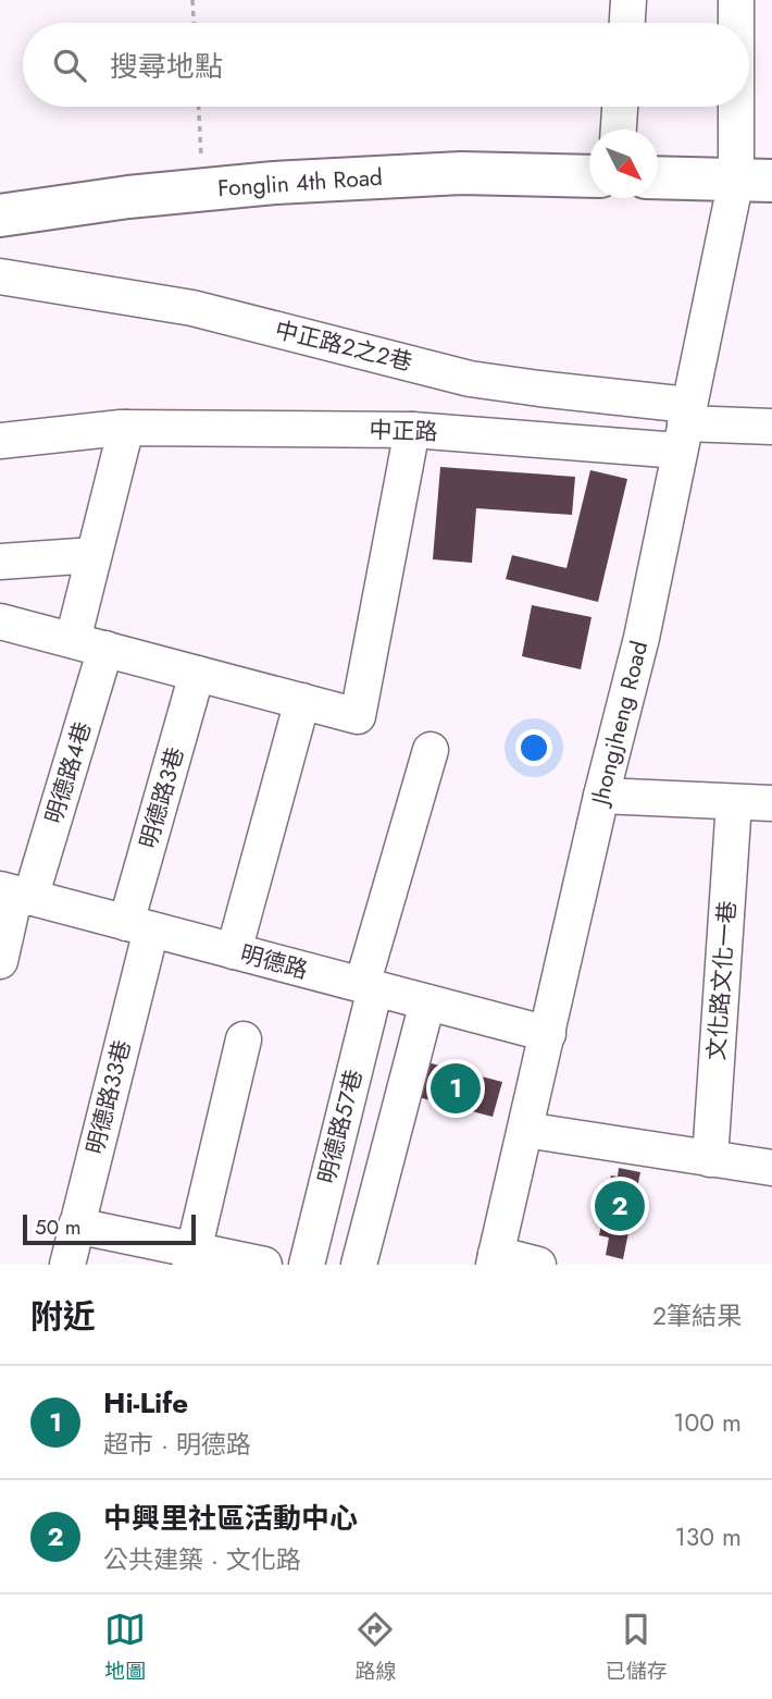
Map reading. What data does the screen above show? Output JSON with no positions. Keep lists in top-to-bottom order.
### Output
{
  "streets": {
    "main road": ["Fonglin 4th Road"],
    "street": [
      "中正路2之2巷",
      "中正路",
      "Jhongjheng Road",
      "明德路4巷",
      "明德路3巷",
      "明德路",
      "文化路文化一巷",
      "明德路33巷",
      "明德路57巷"
    ]
  },
  "crossings": [
    ["中正路2之2巷", "中正路"],
    ["中正路2之2巷", "Jhongjheng Road"],
    ["中正路", "Jhongjheng Road"],
    ["Jhongjheng Road", "明德路"],
    ["明德路4巷", "明德路"],
    ["明德路3巷", "明德路"],
    ["明德路3巷", "明德路33巷"],
    ["明德路", "明德路33巷"],
    ["明德路", "明德路57巷"]
  ],
  "scale_bar": "50 m",
  "north": "bottom right",
  "page": {
    "search": "搜尋地點",
    "pins": ["1", "2"],
    "scale": "50 m",
    "heading": ["附近", "2筆結果"],
    "list": [
      {
        "mark": "1",
        "name": "Hi-Life",
        "note": "超市 · 明德路",
        "value": "100 m"
      },
      {
        "mark": "2",
        "name": "中興里社區活動中心",
        "note": "公共建築 · 文化路",
        "value": "130 m"
      }
    ],
    "nav": ["地圖", "路線", "已儲存"]
  }
}
